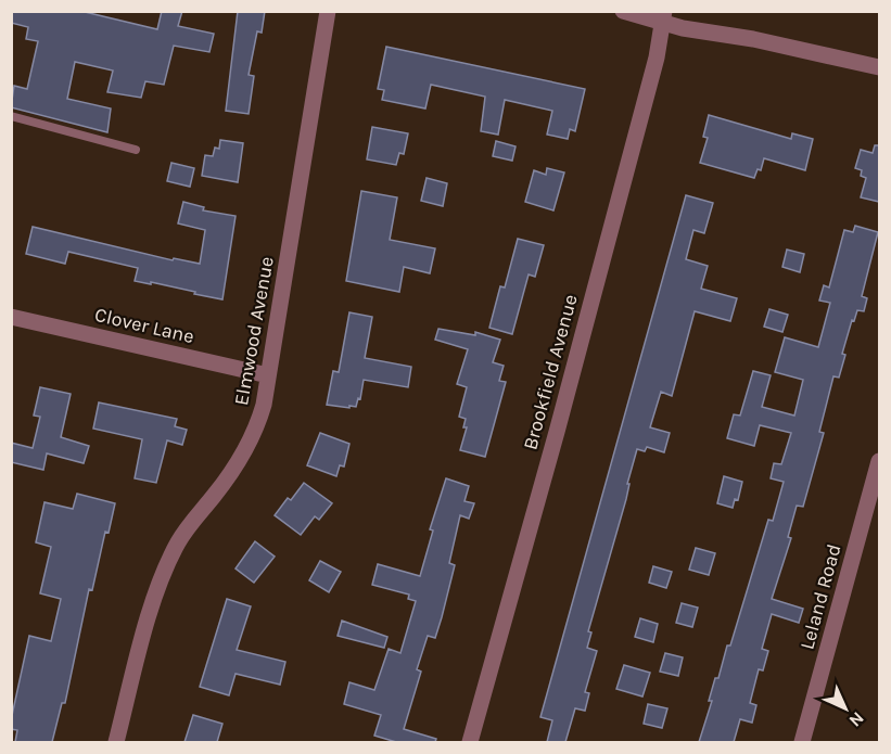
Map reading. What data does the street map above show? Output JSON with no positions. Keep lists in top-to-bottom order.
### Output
{
  "streets": {
    "street": [
      "Clover Lane",
      "Elmwood Avenue",
      "Brookfield Avenue",
      "Leland Road"
    ]
  },
  "crossings": [
    ["Clover Lane", "Elmwood Avenue"]
  ],
  "north": "bottom right"
}
